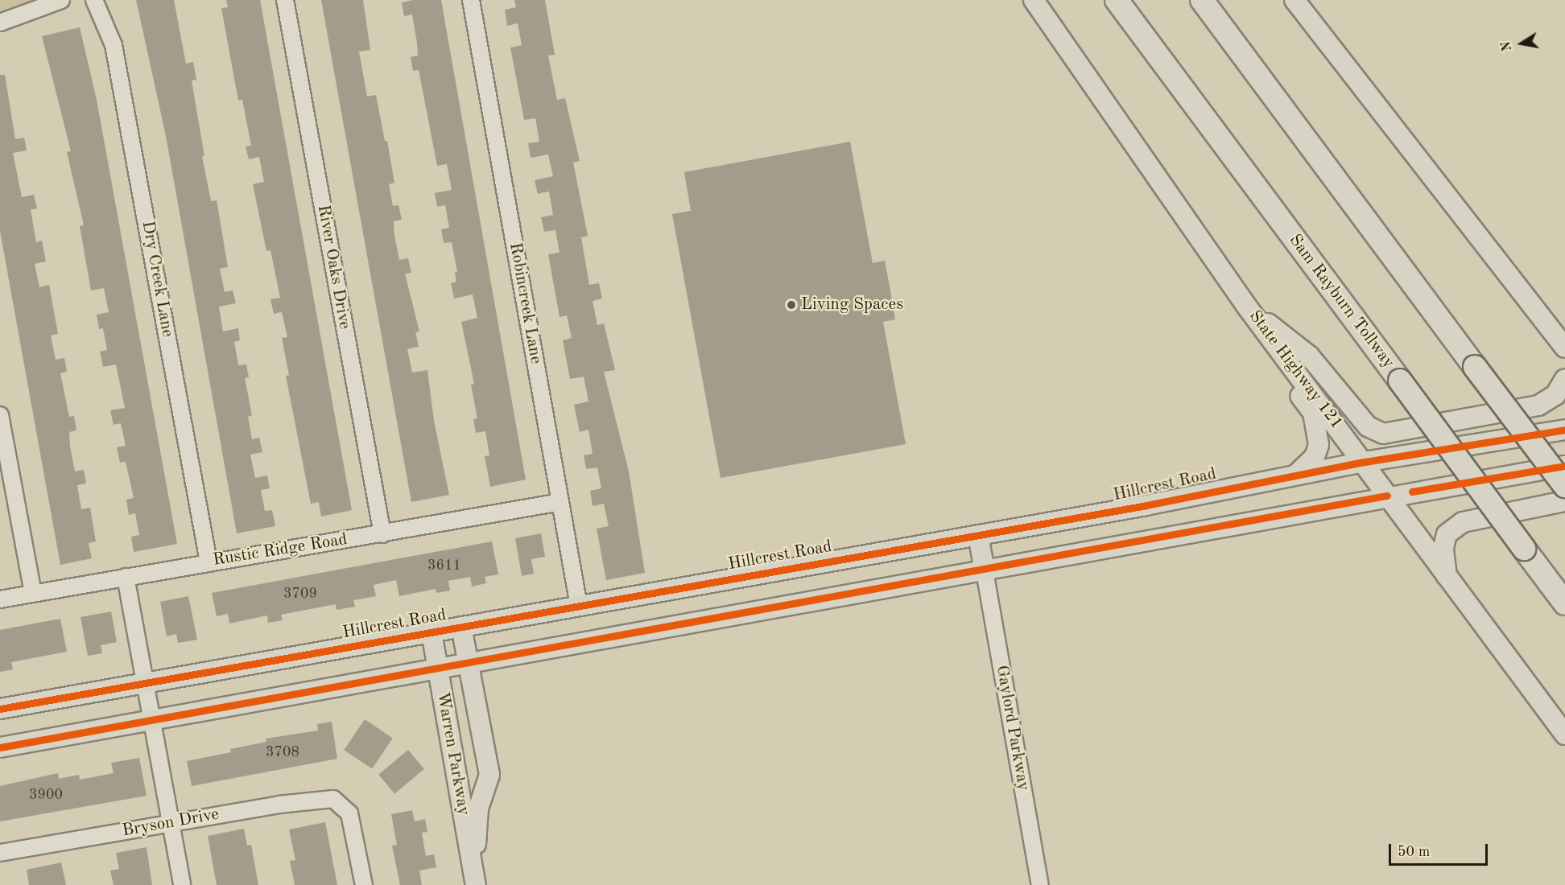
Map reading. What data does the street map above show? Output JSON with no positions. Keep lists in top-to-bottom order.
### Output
{
  "streets": {
    "highway": ["Sam Rayburn Tollway"],
    "main road": ["State Highway 121", "Hillcrest Road", "Warren Parkway"],
    "street": [
      "River Oaks Drive",
      "Dry Creek Lane",
      "Robincreek Lane",
      "Rustic Ridge Road",
      "Gaylord Parkway",
      "Bryson Drive"
    ]
  },
  "crossings": [
    ["River Oaks Drive", "Rustic Ridge Road"],
    ["Dry Creek Lane", "Rustic Ridge Road"],
    ["Robincreek Lane", "Hillcrest Road"],
    ["Robincreek Lane", "Rustic Ridge Road"],
    ["State Highway 121", "Hillcrest Road"],
    ["Hillcrest Road", "Warren Parkway"]
  ],
  "places": ["Living Spaces"],
  "house_numbers": [
    "3611",
    "3709",
    "3708",
    "3900"
  ],
  "scale_bar": "50 m",
  "north": "left"
}
